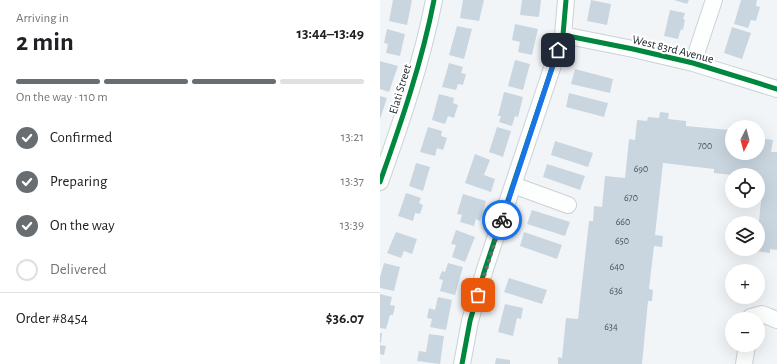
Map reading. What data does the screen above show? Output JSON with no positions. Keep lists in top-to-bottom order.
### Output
{
  "streets": {
    "street": ["West 83rd Avenue", "Elati Street"]
  },
  "house_numbers": [
    "700",
    "690",
    "670",
    "660",
    "650",
    "640",
    "636",
    "634"
  ],
  "north": "bottom",
  "page": {
    "heading": ["2 min", "Arriving in", "13:44–13:49"],
    "panel": ["Order #8454", "$36.07"],
    "bar": "On the way · 110 m",
    "list": [
      ["Confirmed", "13:21"],
      ["Preparing", "13:37"],
      ["On the way", "13:39"],
      "Delivered"
    ],
    "map_buttons": ["+", "−"]
  }
}
